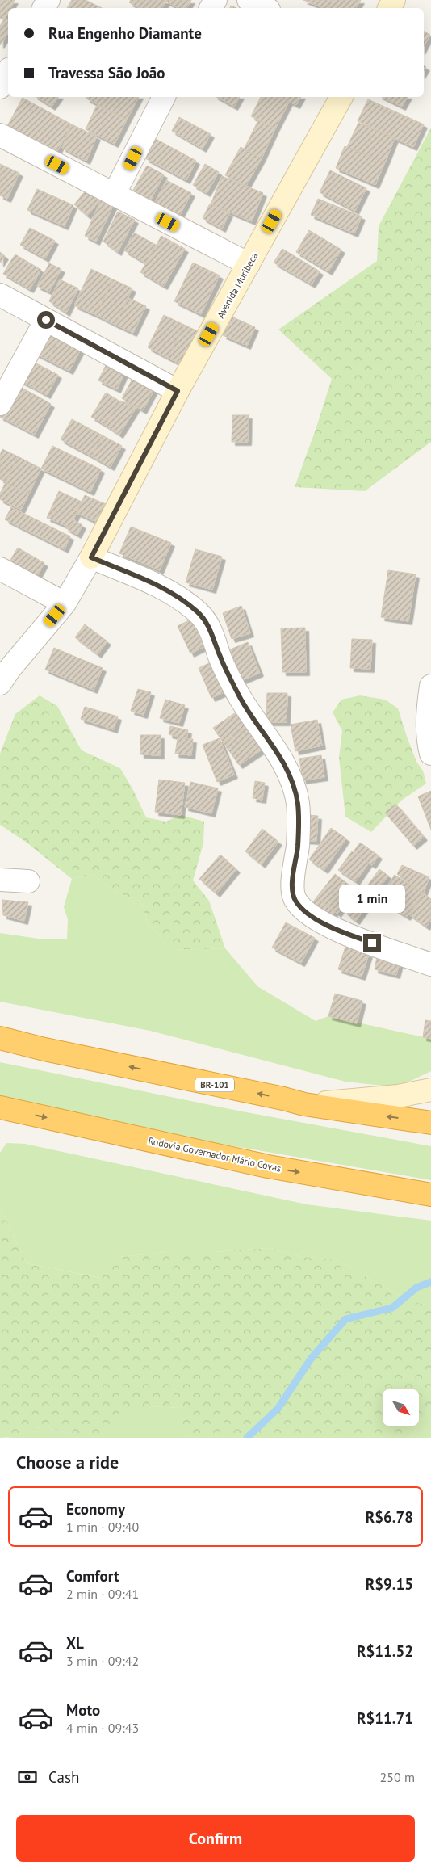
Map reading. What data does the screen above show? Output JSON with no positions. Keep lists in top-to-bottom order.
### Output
{
  "streets": {
    "highway": ["BR-101", "Rodovia Governador Mário Covas"],
    "street": ["Avenida Muribeca"]
  },
  "north": "bottom right",
  "page": {
    "banner": ["Rua Engenho Diamante", "Travessa São João"],
    "bubble": "1 min",
    "heading": "Choose a ride",
    "list": [
      {
        "name": "Economy",
        "note": "1 min · 09:40",
        "value": "R$6.78"
      },
      {
        "name": "Comfort",
        "note": "2 min · 09:41",
        "value": "R$9.15"
      },
      {
        "name": "XL",
        "note": "3 min · 09:42",
        "value": "R$11.52"
      },
      {
        "name": "Moto",
        "note": "4 min · 09:43",
        "value": "R$11.71"
      }
    ],
    "pay": ["Cash", "250 m"],
    "buttons": "Confirm"
  }
}
